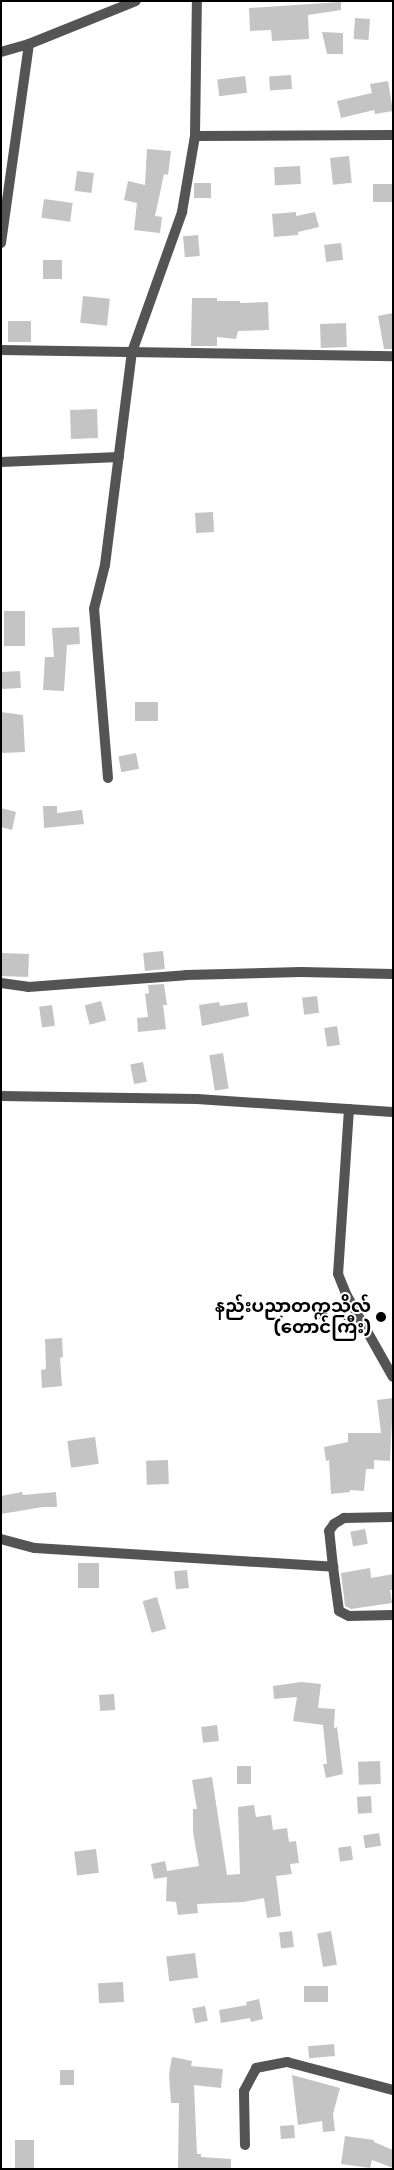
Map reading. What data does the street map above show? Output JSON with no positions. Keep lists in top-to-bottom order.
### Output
{
  "places": ["နည်းပညာတက္ကသိုလ် (တောင်ကြီး)"]
}
